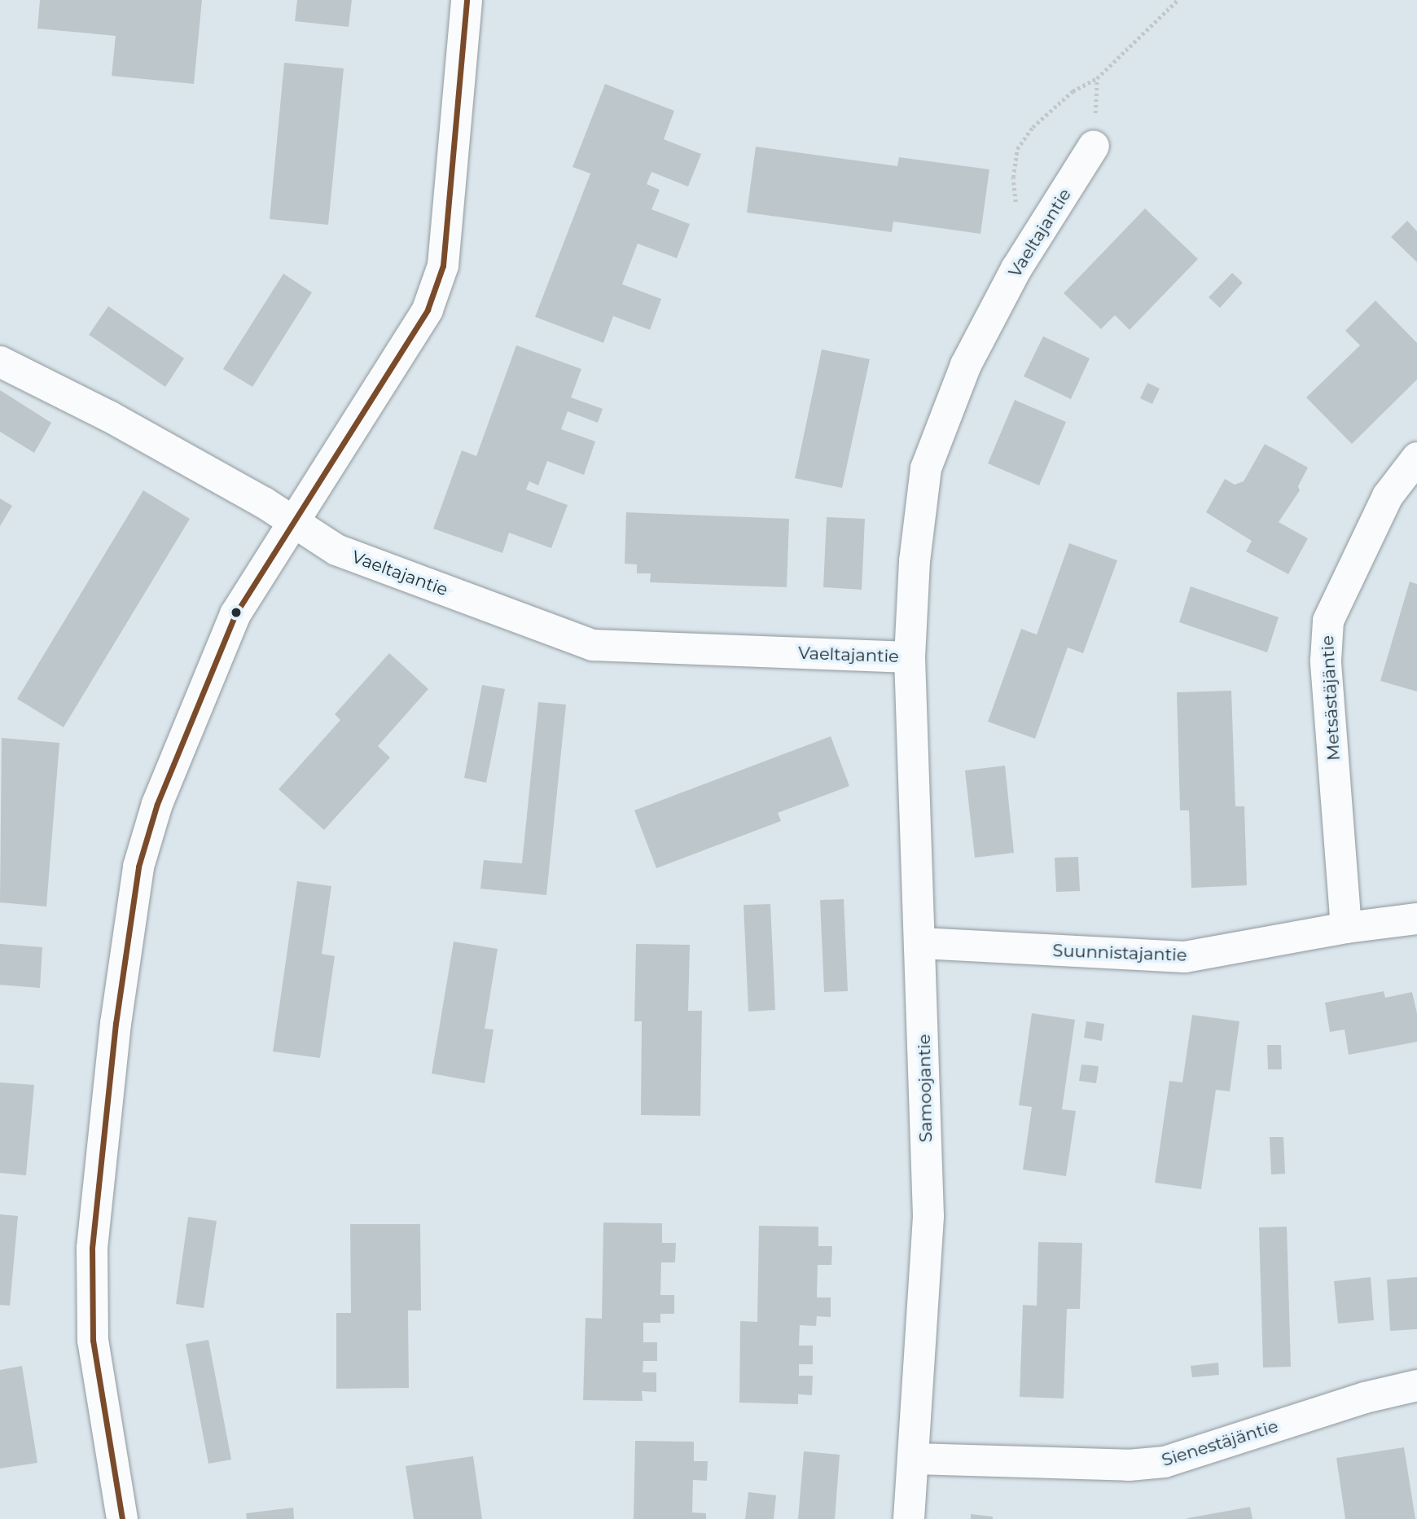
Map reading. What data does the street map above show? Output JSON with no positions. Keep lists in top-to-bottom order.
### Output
{
  "streets": {
    "street": [
      "Vaeltajantie",
      "Metsästäjäntie",
      "Suunnistajantie",
      "Samoojantie",
      "Sienestäjäntie"
    ]
  },
  "crossings": [
    ["Vaeltajantie", "Samoojantie"],
    ["Metsästäjäntie", "Suunnistajantie"],
    ["Suunnistajantie", "Samoojantie"],
    ["Samoojantie", "Sienestäjäntie"]
  ]
}
